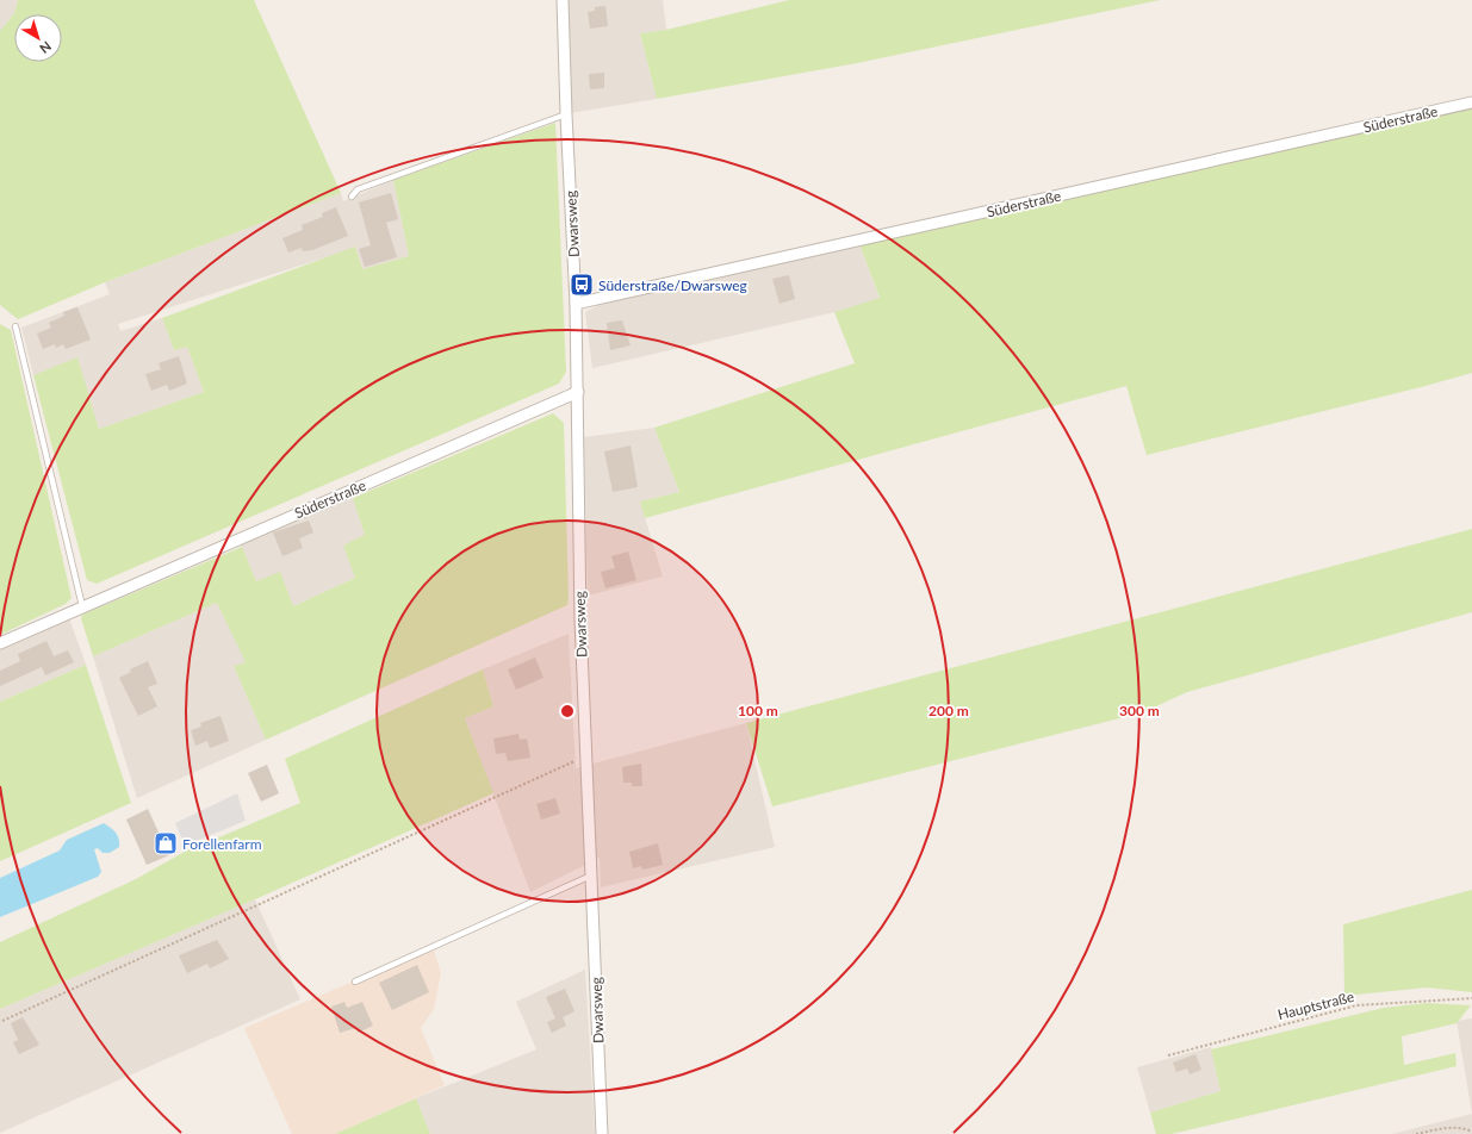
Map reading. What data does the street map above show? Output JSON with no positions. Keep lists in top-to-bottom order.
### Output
{
  "streets": {
    "street": ["Süderstraße", "Dwarsweg"],
    "path": ["Hauptstraße"]
  },
  "crossings": [
    ["Süderstraße", "Dwarsweg"]
  ],
  "places": {
    "bus stop": ["Süderstraße/Dwarsweg"],
    "shop": ["Forellenfarm"]
  },
  "north": "bottom right",
  "rings": ["100 m", "200 m", "300 m"]
}
